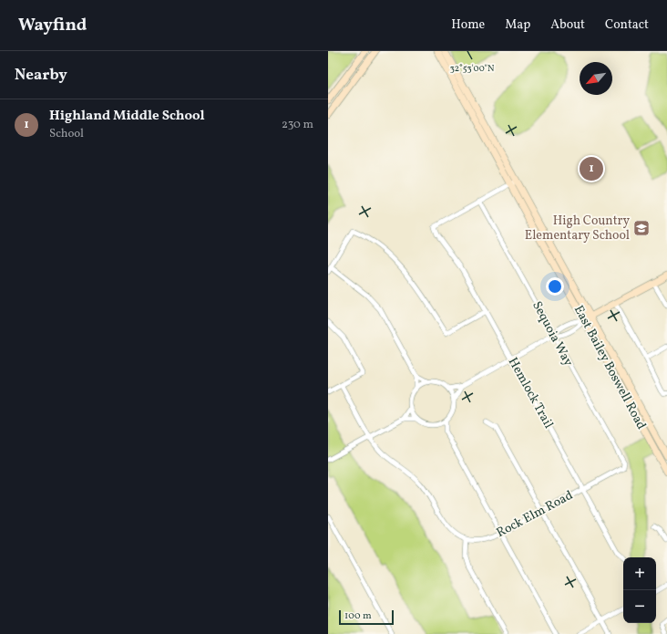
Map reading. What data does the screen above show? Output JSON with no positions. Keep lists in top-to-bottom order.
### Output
{
  "streets": {
    "main road": ["East Bailey Boswell Road"],
    "street": ["Sequoia Way", "Hemlock Trail", "Rock Elm Road"]
  },
  "crossings": [
    ["Sequoia Way", "Hemlock Trail"],
    ["Sequoia Way", "Rock Elm Road"],
    ["Hemlock Trail", "Rock Elm Road"]
  ],
  "places": {
    "school or university": ["High Country Elementary School"]
  },
  "scale_bar": "100 m",
  "north": "bottom left",
  "page": {
    "header": "Wayfind",
    "nav": [
      "Home",
      "Map",
      "About",
      "Contact"
    ],
    "heading": "Nearby",
    "list": [
      {
        "mark": "1",
        "name": "Highland Middle School",
        "note": "School",
        "value": "230 m"
      }
    ],
    "pins": "1",
    "map_buttons": ["+", "−"],
    "scale": "100 m"
  },
  "coordinates": ["32°53'00\"N"]
}
